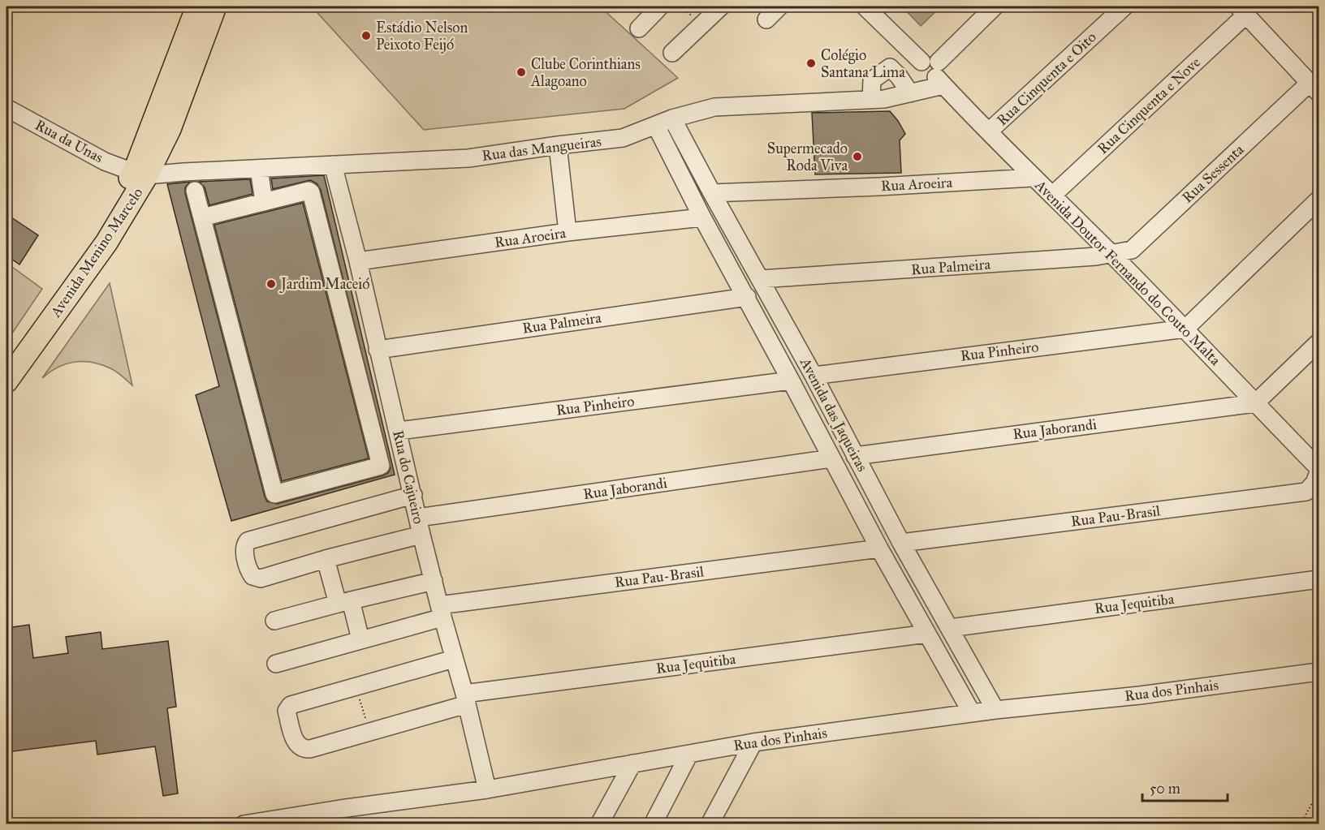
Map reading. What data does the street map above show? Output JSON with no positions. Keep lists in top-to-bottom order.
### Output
{
  "streets": {
    "main road": ["Avenida Menino Marcelo"],
    "street": [
      "Rua Cinquenta e Oito",
      "Rua Cinquenta e Nove",
      "Rua da Unas",
      "Rua das Mangueiras",
      "Rua Sessenta",
      "Rua Aroeira",
      "Rua Palmeira",
      "Avenida Doutor Fernando do Couto Malta",
      "Rua Pinheiro",
      "Avenida das Jaqueiras",
      "Rua Jaborandi",
      "Rua do Cajueiro",
      "Rua Pau-Brasil",
      "Rua Jequitiba",
      "Rua dos Pinhais"
    ]
  },
  "crossings": [
    ["Rua Cinquenta e Oito", "Avenida Doutor Fernando do Couto Malta"],
    ["Rua Cinquenta e Nove", "Avenida Doutor Fernando do Couto Malta"],
    ["Rua da Unas", "Rua das Mangueiras"],
    ["Rua da Unas", "Avenida Menino Marcelo"],
    ["Rua das Mangueiras", "Avenida Menino Marcelo"],
    ["Rua das Mangueiras", "Avenida Doutor Fernando do Couto Malta"],
    ["Rua das Mangueiras", "Avenida das Jaqueiras"],
    ["Rua das Mangueiras", "Rua do Cajueiro"],
    ["Rua Sessenta", "Rua Palmeira"],
    ["Rua Sessenta", "Avenida Doutor Fernando do Couto Malta"],
    ["Rua Aroeira", "Avenida Doutor Fernando do Couto Malta"],
    ["Rua Aroeira", "Avenida das Jaqueiras"],
    ["Rua Aroeira", "Rua do Cajueiro"],
    ["Rua Palmeira", "Avenida Doutor Fernando do Couto Malta"],
    ["Rua Palmeira", "Avenida das Jaqueiras"],
    ["Rua Palmeira", "Rua do Cajueiro"],
    ["Avenida Doutor Fernando do Couto Malta", "Rua Pinheiro"],
    ["Avenida Doutor Fernando do Couto Malta", "Rua Jaborandi"],
    ["Rua Pinheiro", "Avenida das Jaqueiras"],
    ["Rua Pinheiro", "Rua do Cajueiro"],
    ["Avenida das Jaqueiras", "Rua Jaborandi"],
    ["Avenida das Jaqueiras", "Rua Pau-Brasil"],
    ["Avenida das Jaqueiras", "Rua Jequitiba"],
    ["Avenida das Jaqueiras", "Rua dos Pinhais"],
    ["Rua Jaborandi", "Rua do Cajueiro"],
    ["Rua do Cajueiro", "Rua Pau-Brasil"],
    ["Rua do Cajueiro", "Rua Jequitiba"],
    ["Rua do Cajueiro", "Rua dos Pinhais"]
  ],
  "places": [
    "Estádio Nelson Peixoto Feijó",
    "Colégio Santana Lima",
    "Clube Corinthians Alagoano",
    "Supermecado Roda Viva",
    "Jardim Maceió"
  ],
  "scale_bar": "50 m"
}
